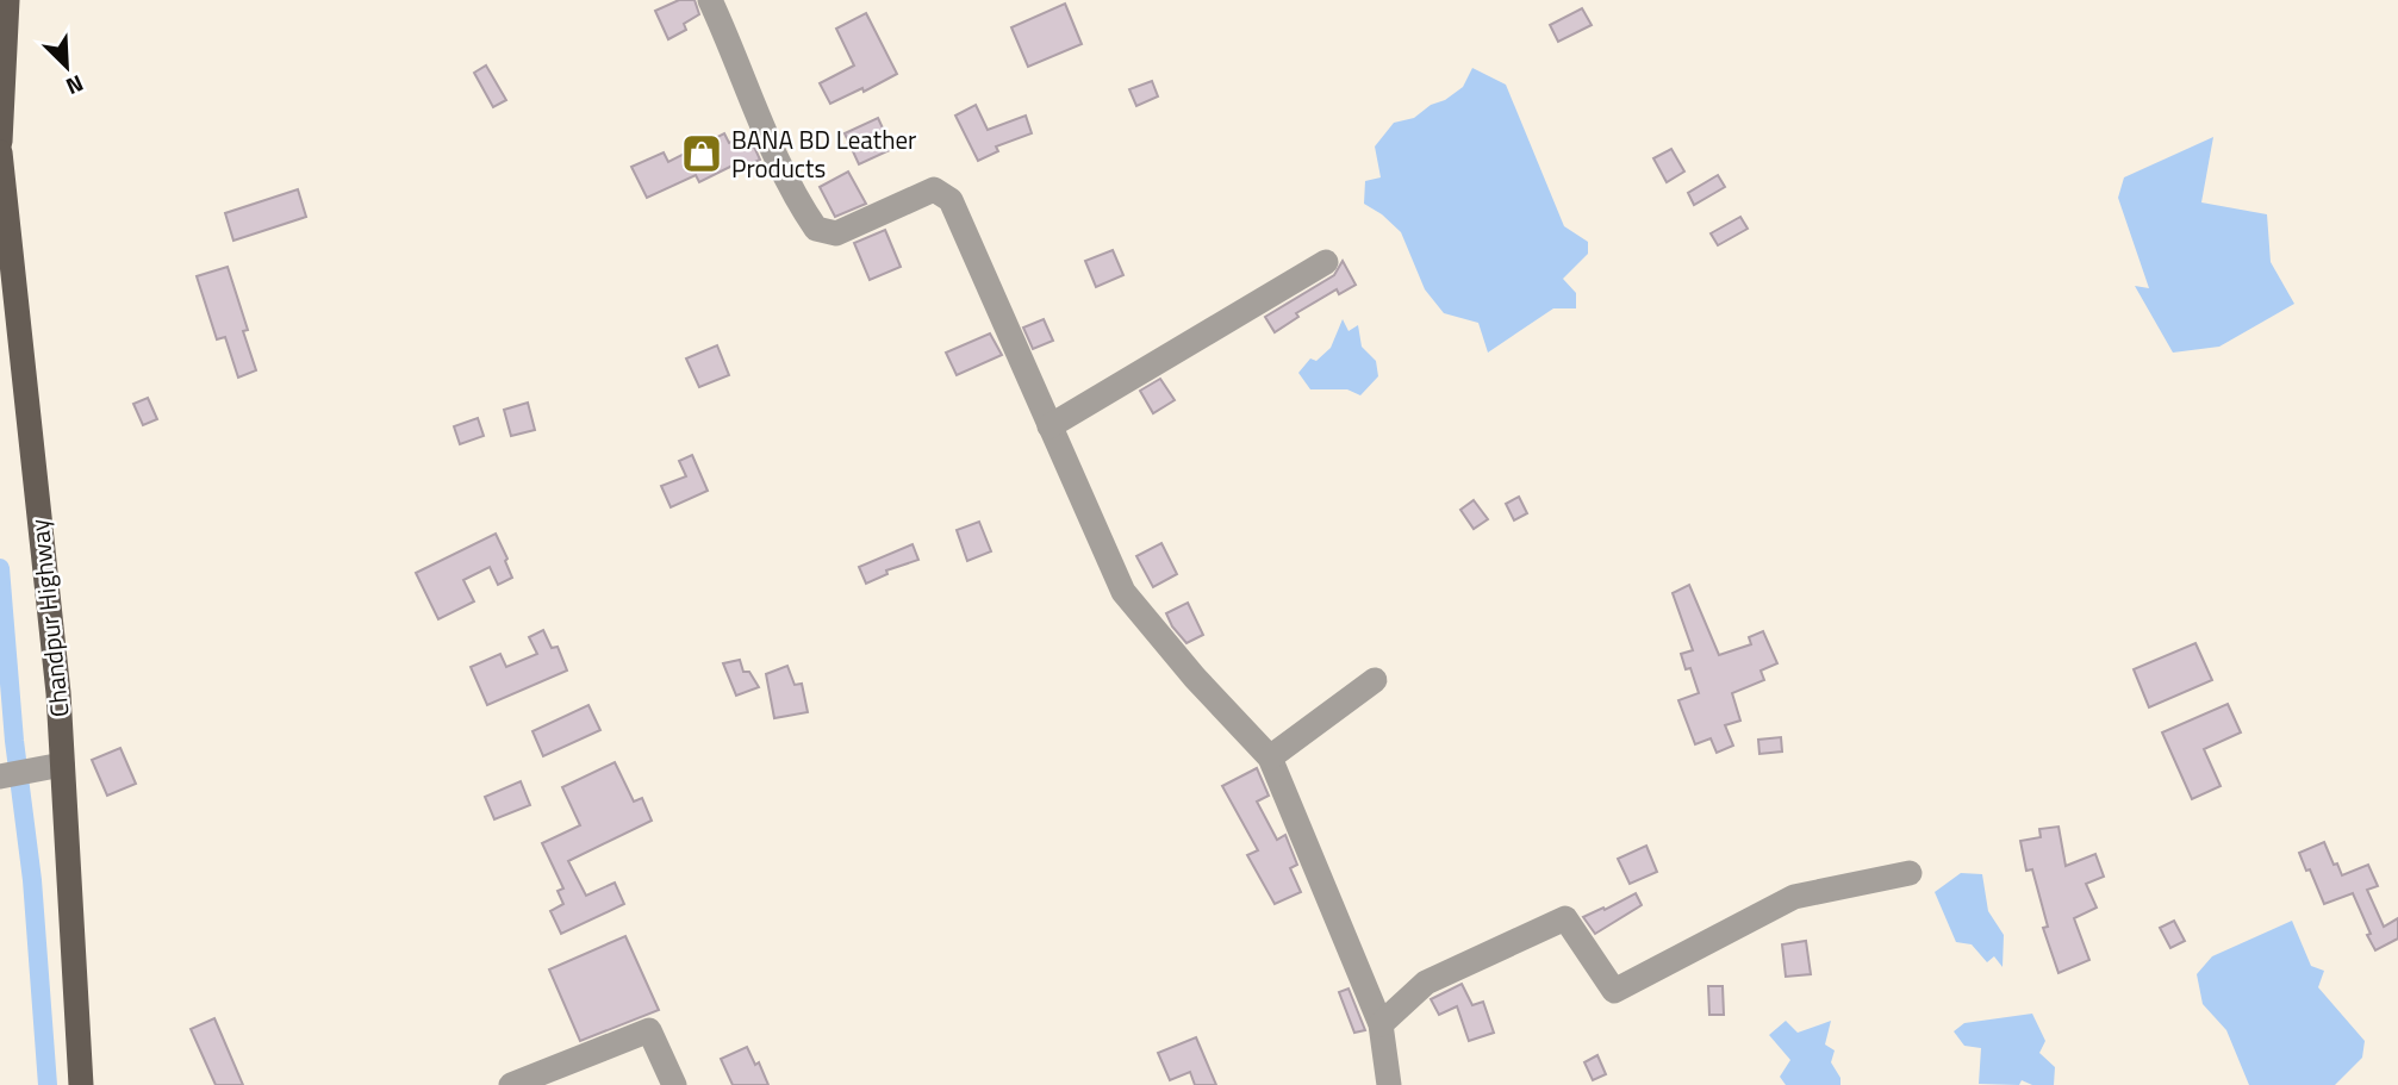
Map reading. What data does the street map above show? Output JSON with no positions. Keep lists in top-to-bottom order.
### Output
{
  "streets": {
    "main road": ["Chandpur Highway"]
  },
  "places": {
    "shop": ["BANA BD Leather Products"]
  },
  "north": "bottom right"
}
